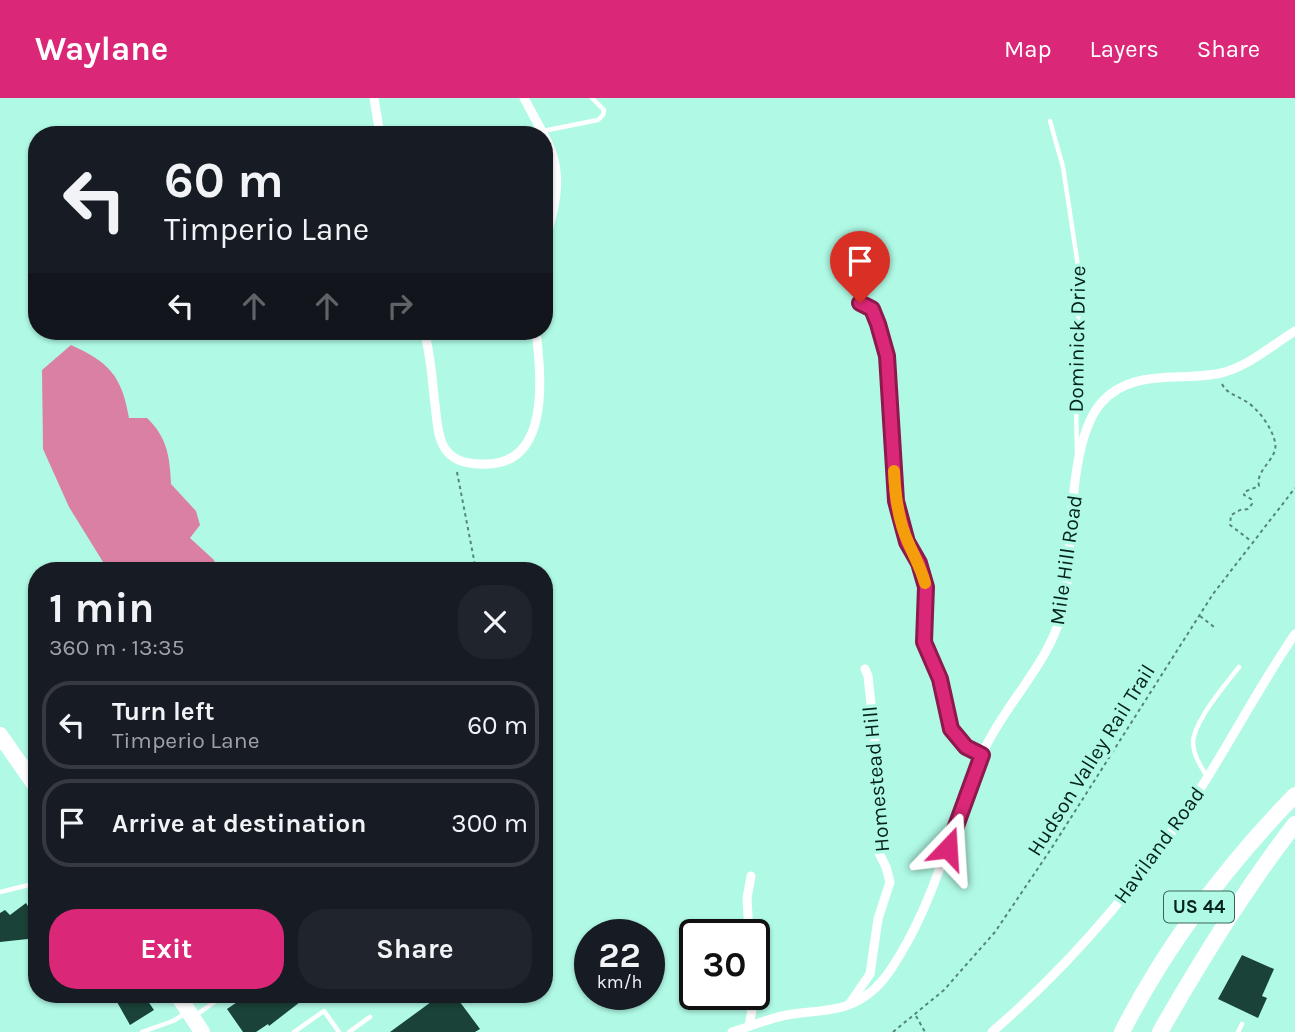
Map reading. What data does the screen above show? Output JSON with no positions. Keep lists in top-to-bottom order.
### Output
{
  "streets": {
    "highway": ["US 44"],
    "street": ["Mile Hill Road", "Homestead Hill", "Haviland Road"],
    "lane": ["Dominick Drive"],
    "path": ["Hudson Valley Rail Trail"]
  },
  "crossings": [
    ["Dominick Drive", "Mile Hill Road"],
    ["Mile Hill Road", "Homestead Hill"]
  ],
  "page": {
    "header": "Waylane",
    "nav": ["Map", "Layers", "Share"],
    "turn": ["60 m", "Timperio Lane"],
    "heading": ["1 min", "360 m · 13:35"],
    "list": [
      {
        "name": "Turn left",
        "note": "Timperio Lane",
        "value": "60 m"
      },
      {
        "name": "Arrive at destination",
        "value": "300 m"
      }
    ],
    "buttons": ["Exit", "Share"],
    "speed": "22 km/h",
    "limit": "30"
  }
}
